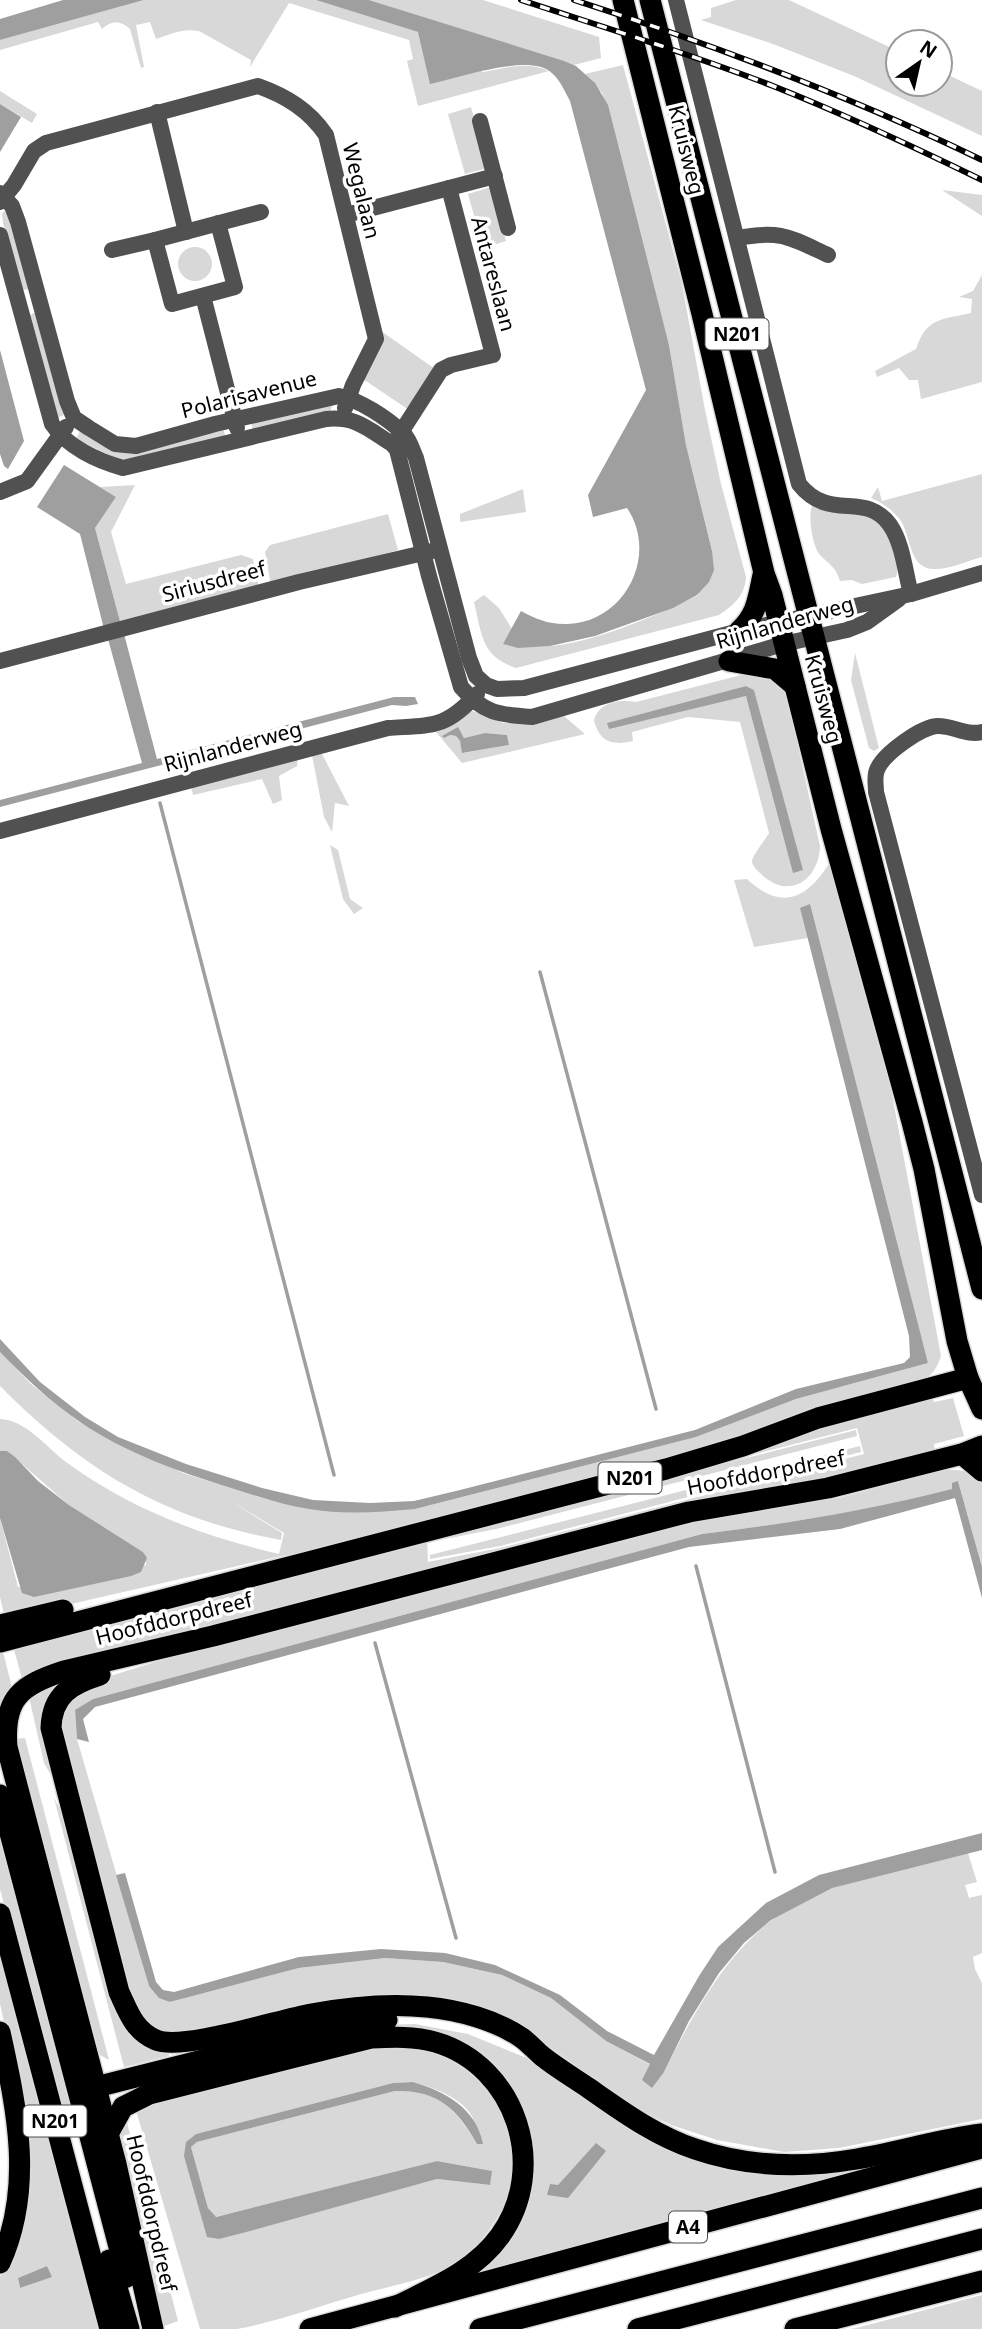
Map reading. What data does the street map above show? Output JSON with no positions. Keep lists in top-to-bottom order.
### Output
{
  "streets": {
    "highway": [
      "Kruisweg",
      "N201",
      "Hoofddorpdreef",
      "A4"
    ],
    "street": [
      "Wegalaan",
      "Antareslaan",
      "Polarisavenue",
      "Siriusdreef",
      "Rijnlanderweg"
    ]
  },
  "crossings": [
    ["Kruisweg", "Rijnlanderweg"],
    ["Kruisweg", "Hoofddorpdreef"],
    ["Wegalaan", "Polarisavenue"],
    ["Antareslaan", "Polarisavenue"],
    ["Polarisavenue", "Siriusdreef"],
    ["Polarisavenue", "Rijnlanderweg"],
    ["Hoofddorpdreef", "A4"]
  ],
  "north": "top right"
}
